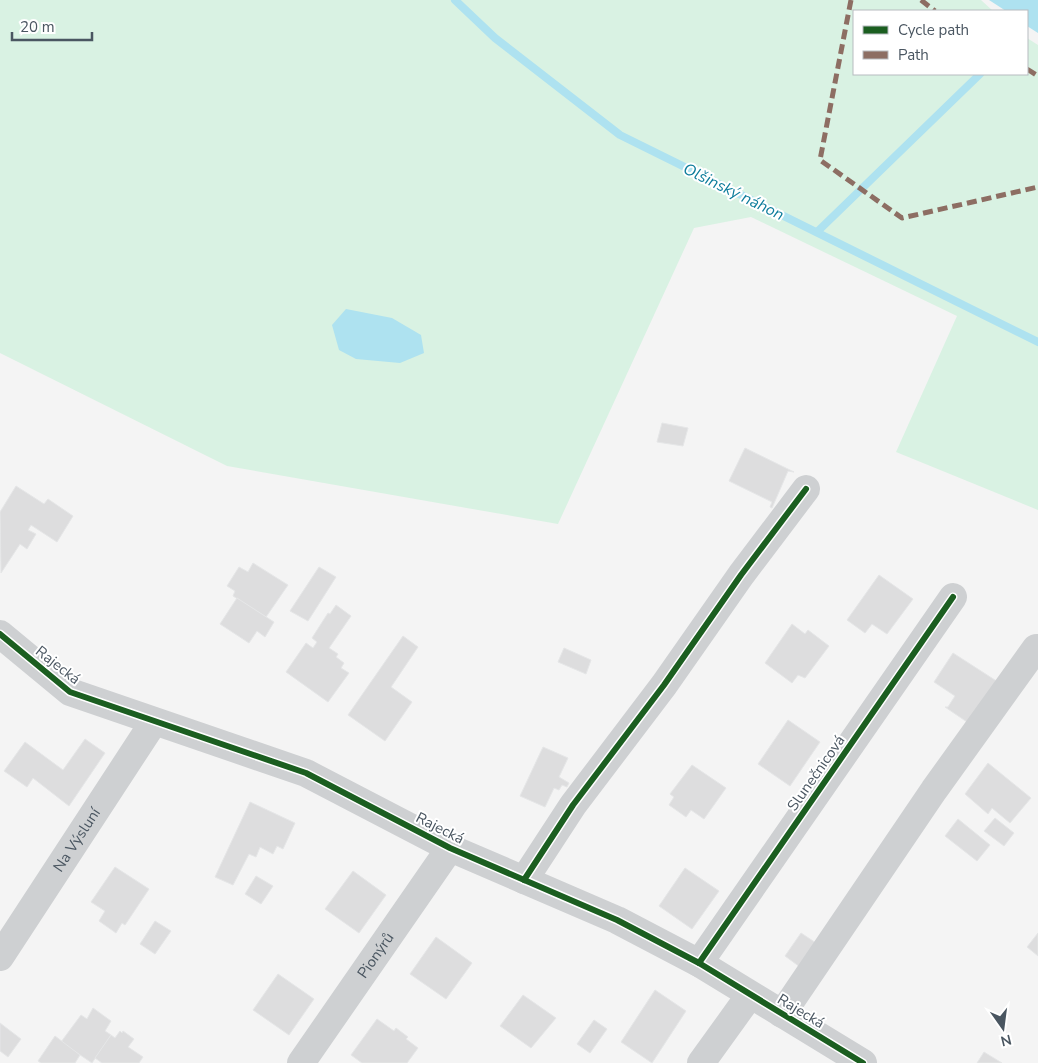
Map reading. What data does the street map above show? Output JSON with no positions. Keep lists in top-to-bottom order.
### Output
{
  "streets": {
    "street": [
      "Rajecká",
      "Slunečnicová",
      "Na Výsluní",
      "Pionýrů"
    ]
  },
  "crossings": [
    ["Rajecká", "Slunečnicová"],
    ["Rajecká", "Na Výsluní"],
    ["Rajecká", "Pionýrů"]
  ],
  "water": ["Olšinský náhon"],
  "legend": ["Cycle path", "Path"],
  "scale_bar": "20 m",
  "north": "bottom"
}
